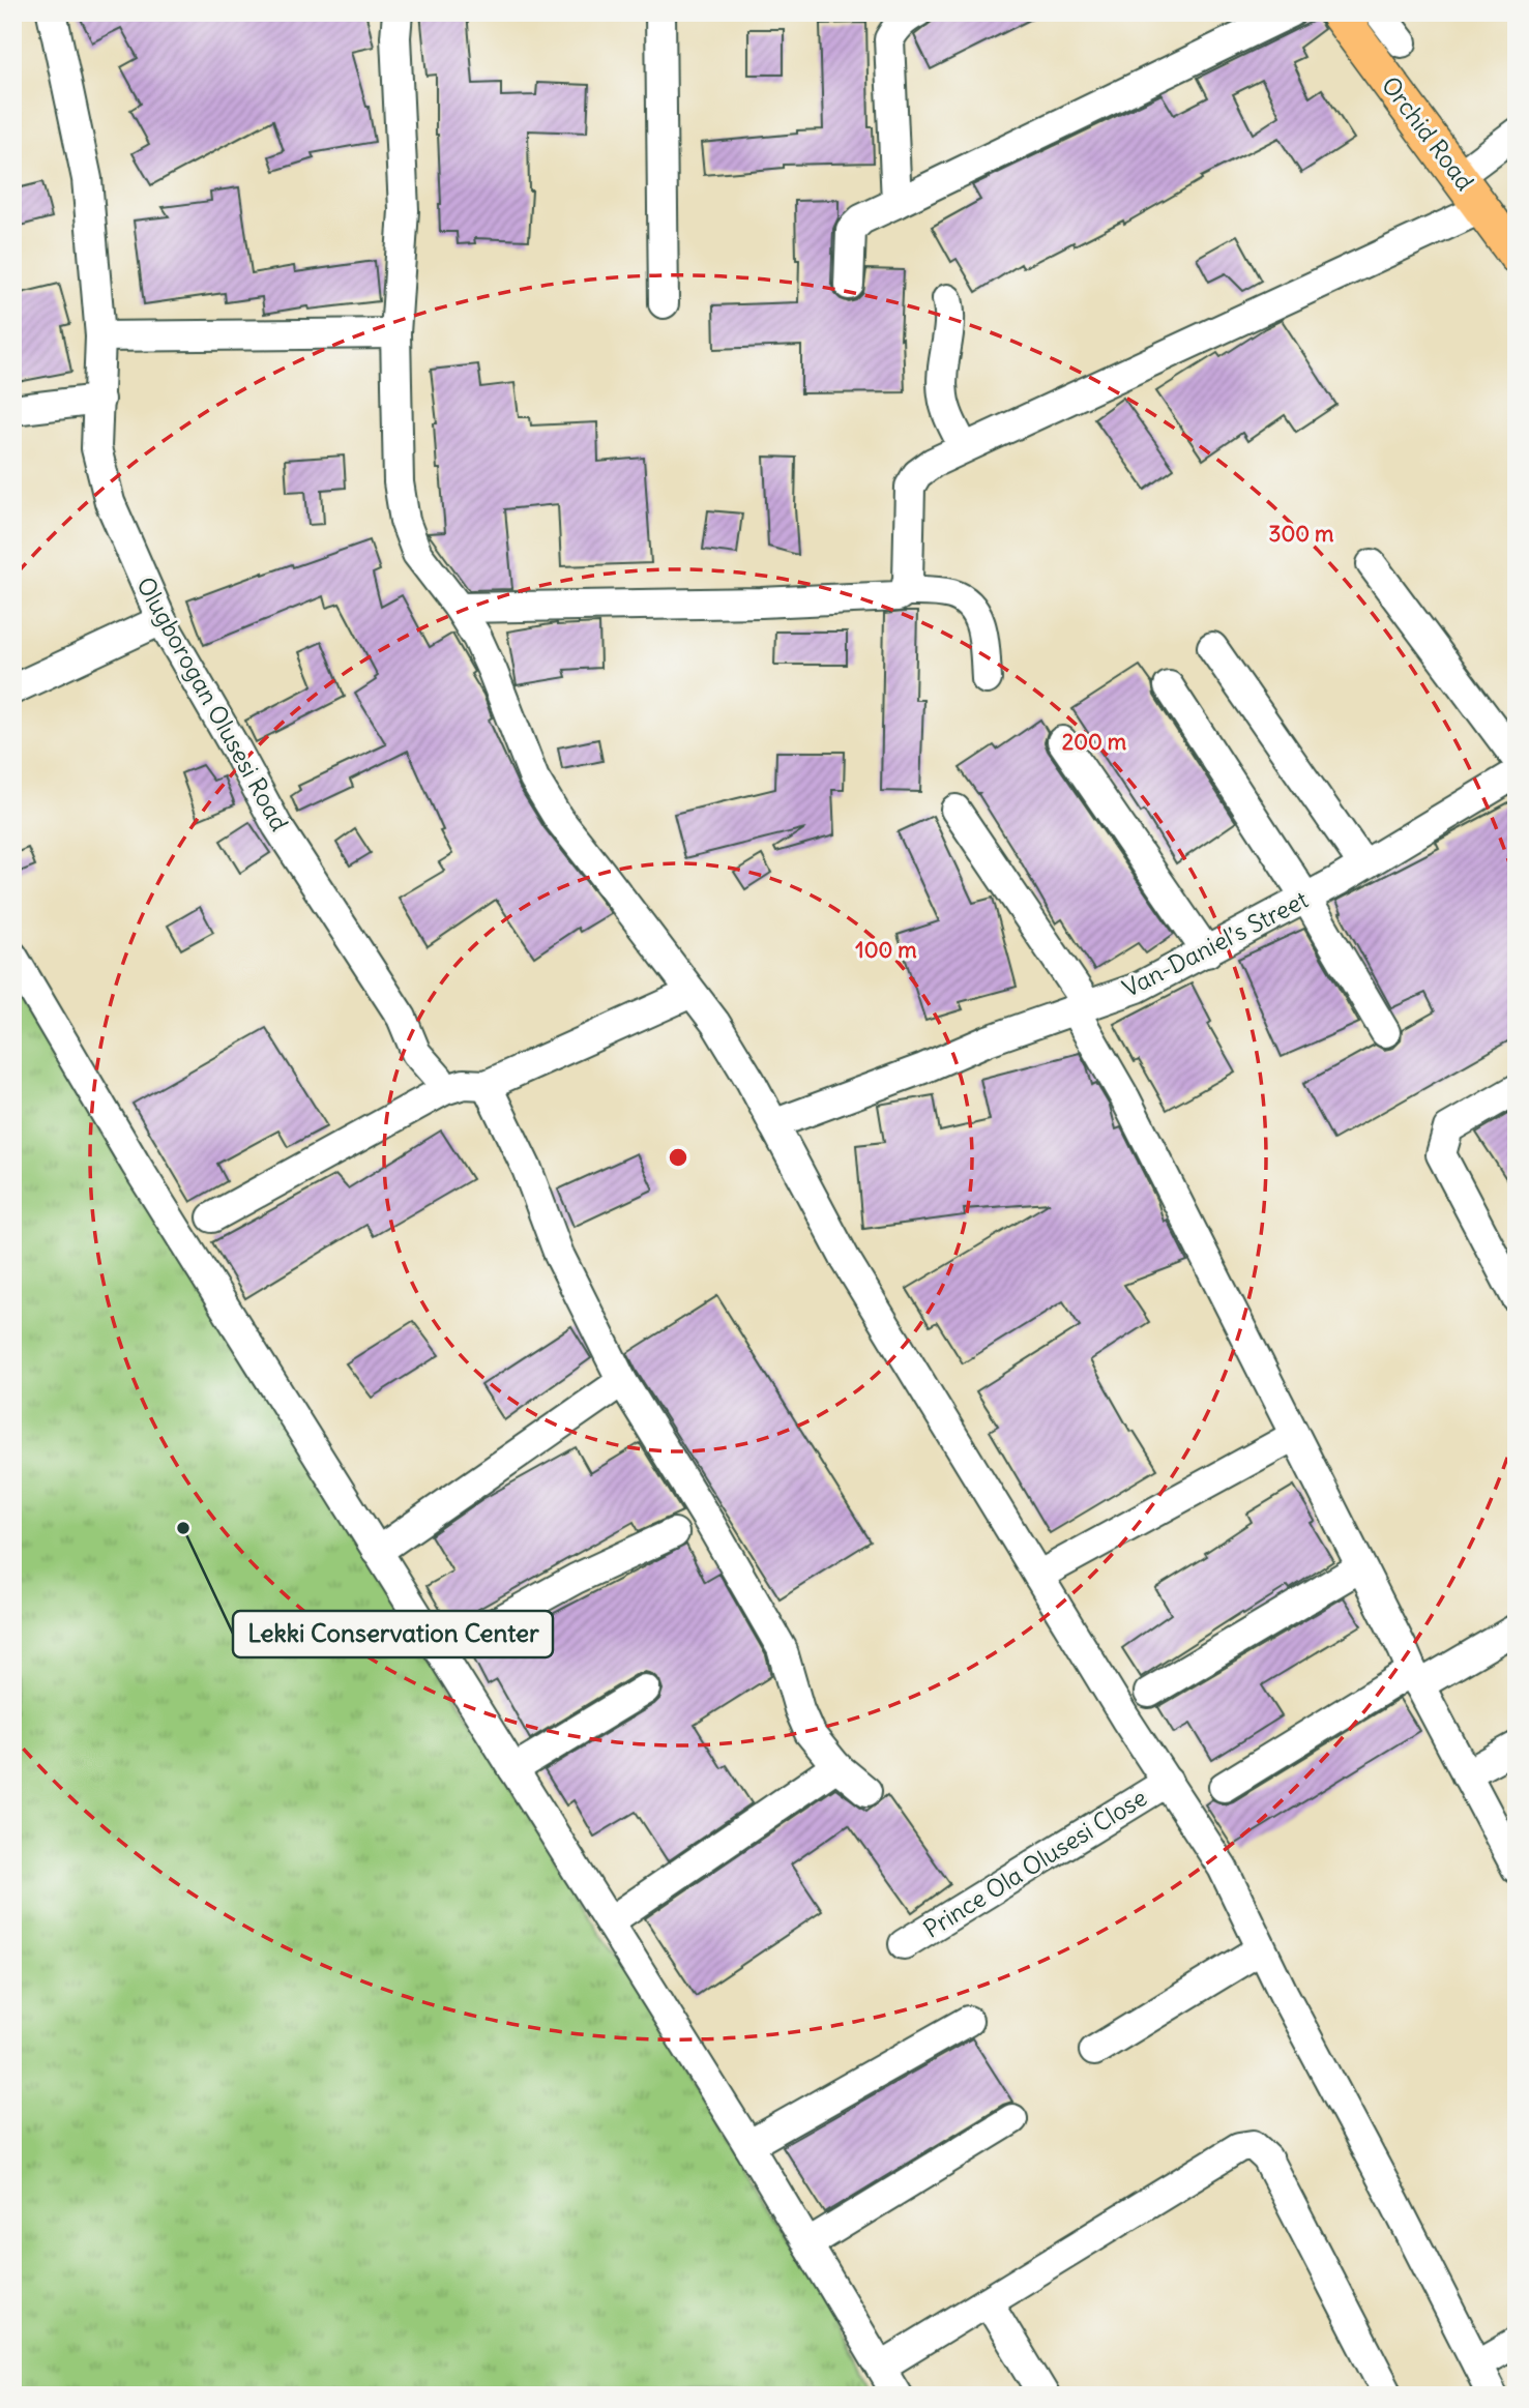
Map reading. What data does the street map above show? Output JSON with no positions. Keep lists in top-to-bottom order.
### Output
{
  "streets": {
    "main road": ["Orchid Road"],
    "street": ["Olugborogan Olusesi Road", "Van-Daniel’s Street", "Prince Ola Olusesi Close"]
  },
  "places": ["Lekki Conservation Center"],
  "rings": ["300 m", "200 m", "100 m"]
}
